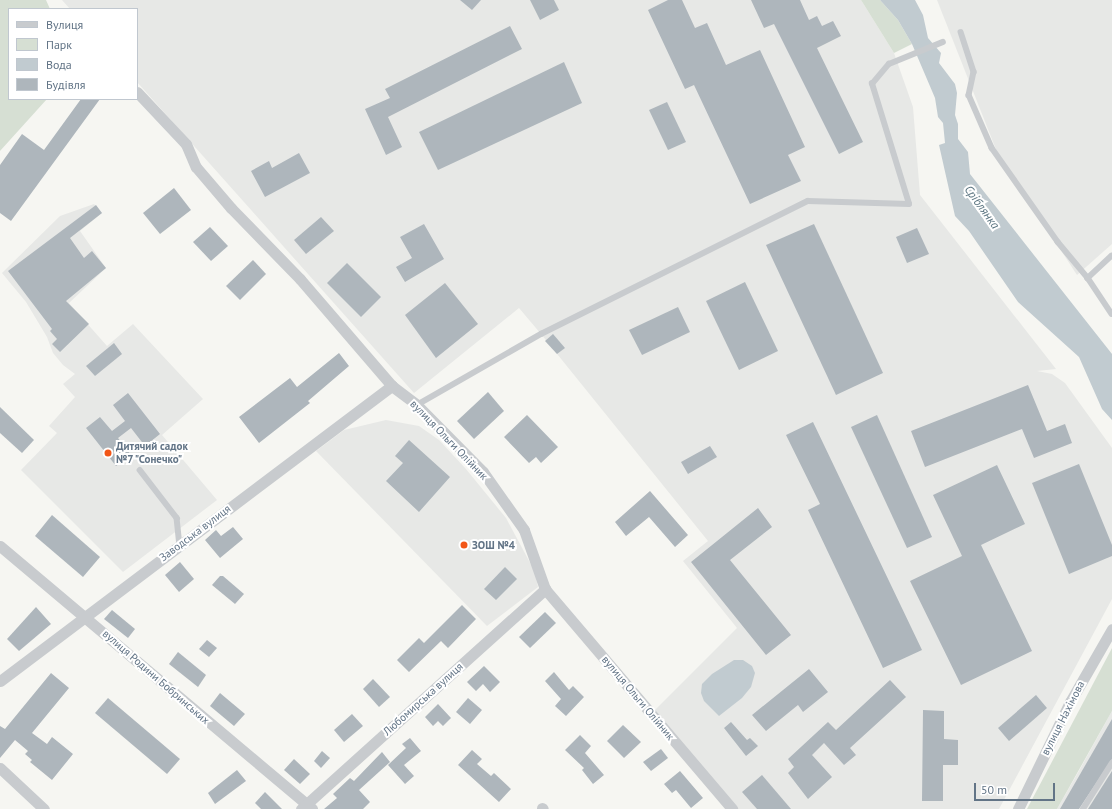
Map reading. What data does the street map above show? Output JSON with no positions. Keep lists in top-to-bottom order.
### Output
{
  "streets": {
    "street": [
      "вулиця Ольги Олійник",
      "Заводська вулиця",
      "вулиця Родини Бобринських",
      "Любомирська вулиця",
      "вулиця Нахімова"
    ]
  },
  "crossings": [
    ["вулиця Ольги Олійник", "Заводська вулиця"],
    ["вулиця Ольги Олійник", "Любомирська вулиця"],
    ["Заводська вулиця", "вулиця Родини Бобринських"],
    ["вулиця Родини Бобринських", "Любомирська вулиця"]
  ],
  "water": ["Сріблянка"],
  "places": ["Дитячий садок №7 \"Сонечко\"", "ЗОШ №4"],
  "legend": [
    "Вулиця",
    "Парк",
    "Вода",
    "Будівля"
  ],
  "scale_bar": "50 m"
}
